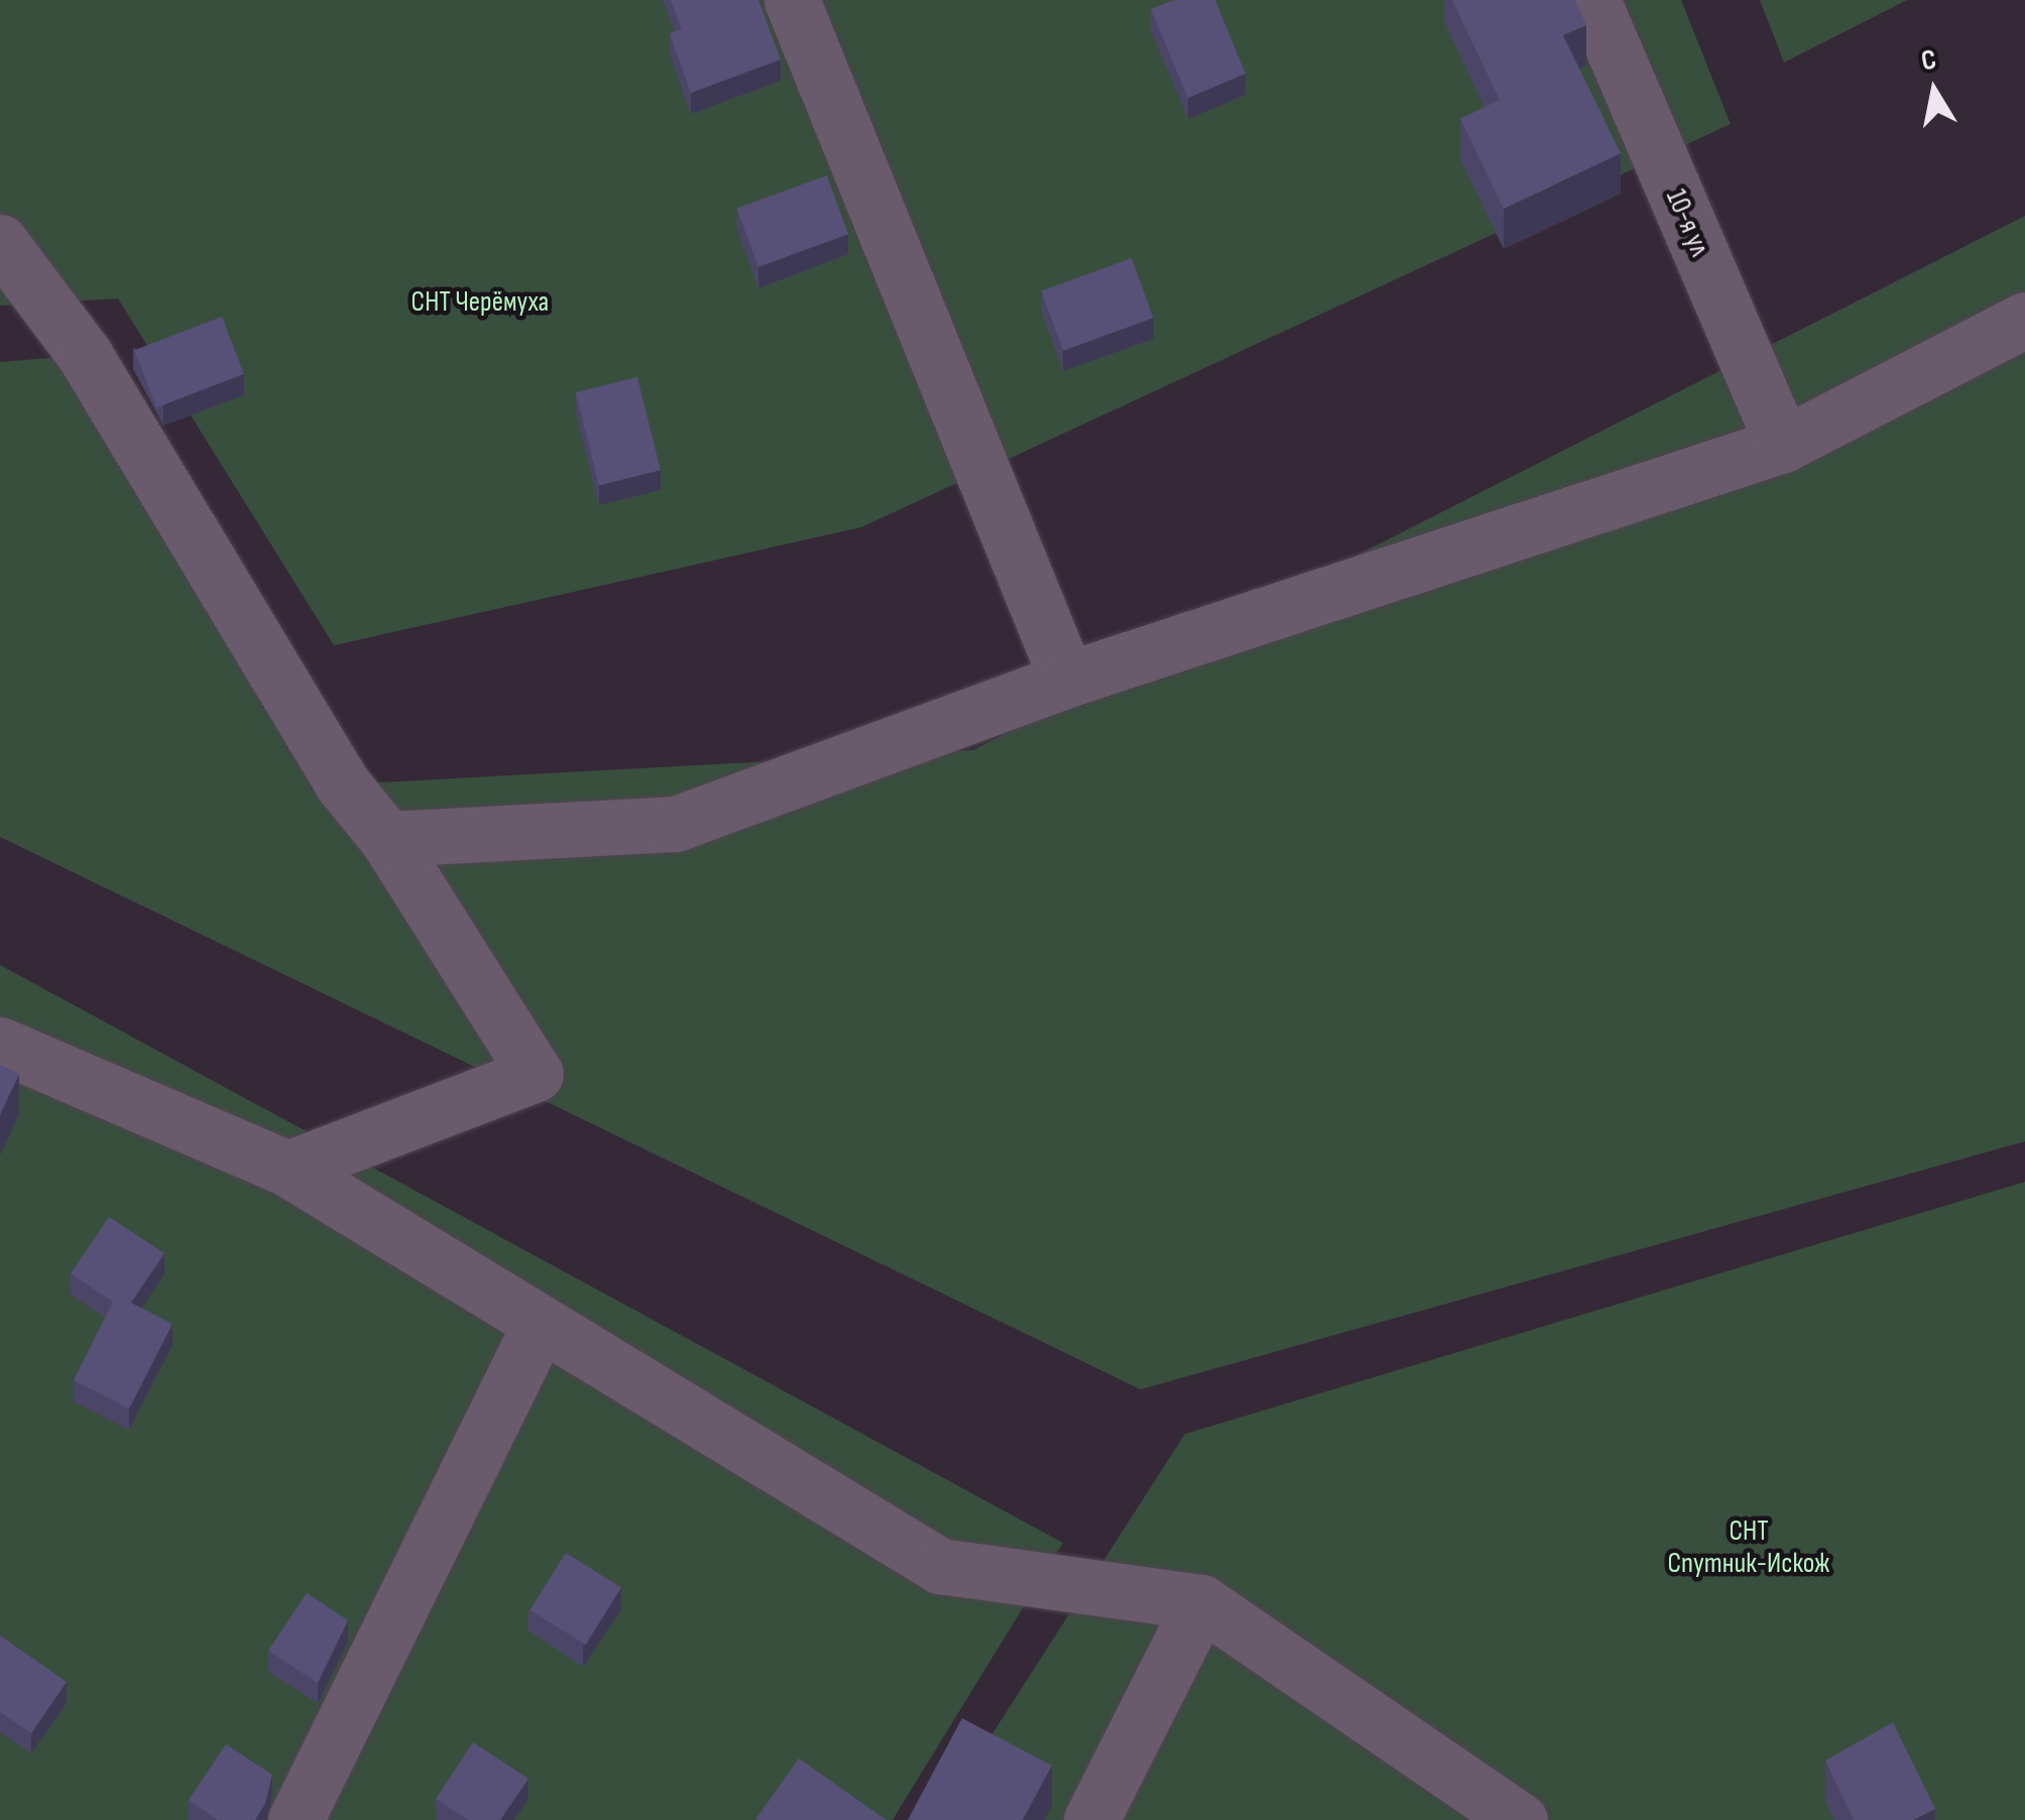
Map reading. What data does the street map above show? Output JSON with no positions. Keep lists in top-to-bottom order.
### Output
{
  "streets": {
    "street": ["10-я ул"]
  },
  "parks": ["СНТ Черёмуха", "СНТ Спутник-Искож"],
  "north": "top"
}
